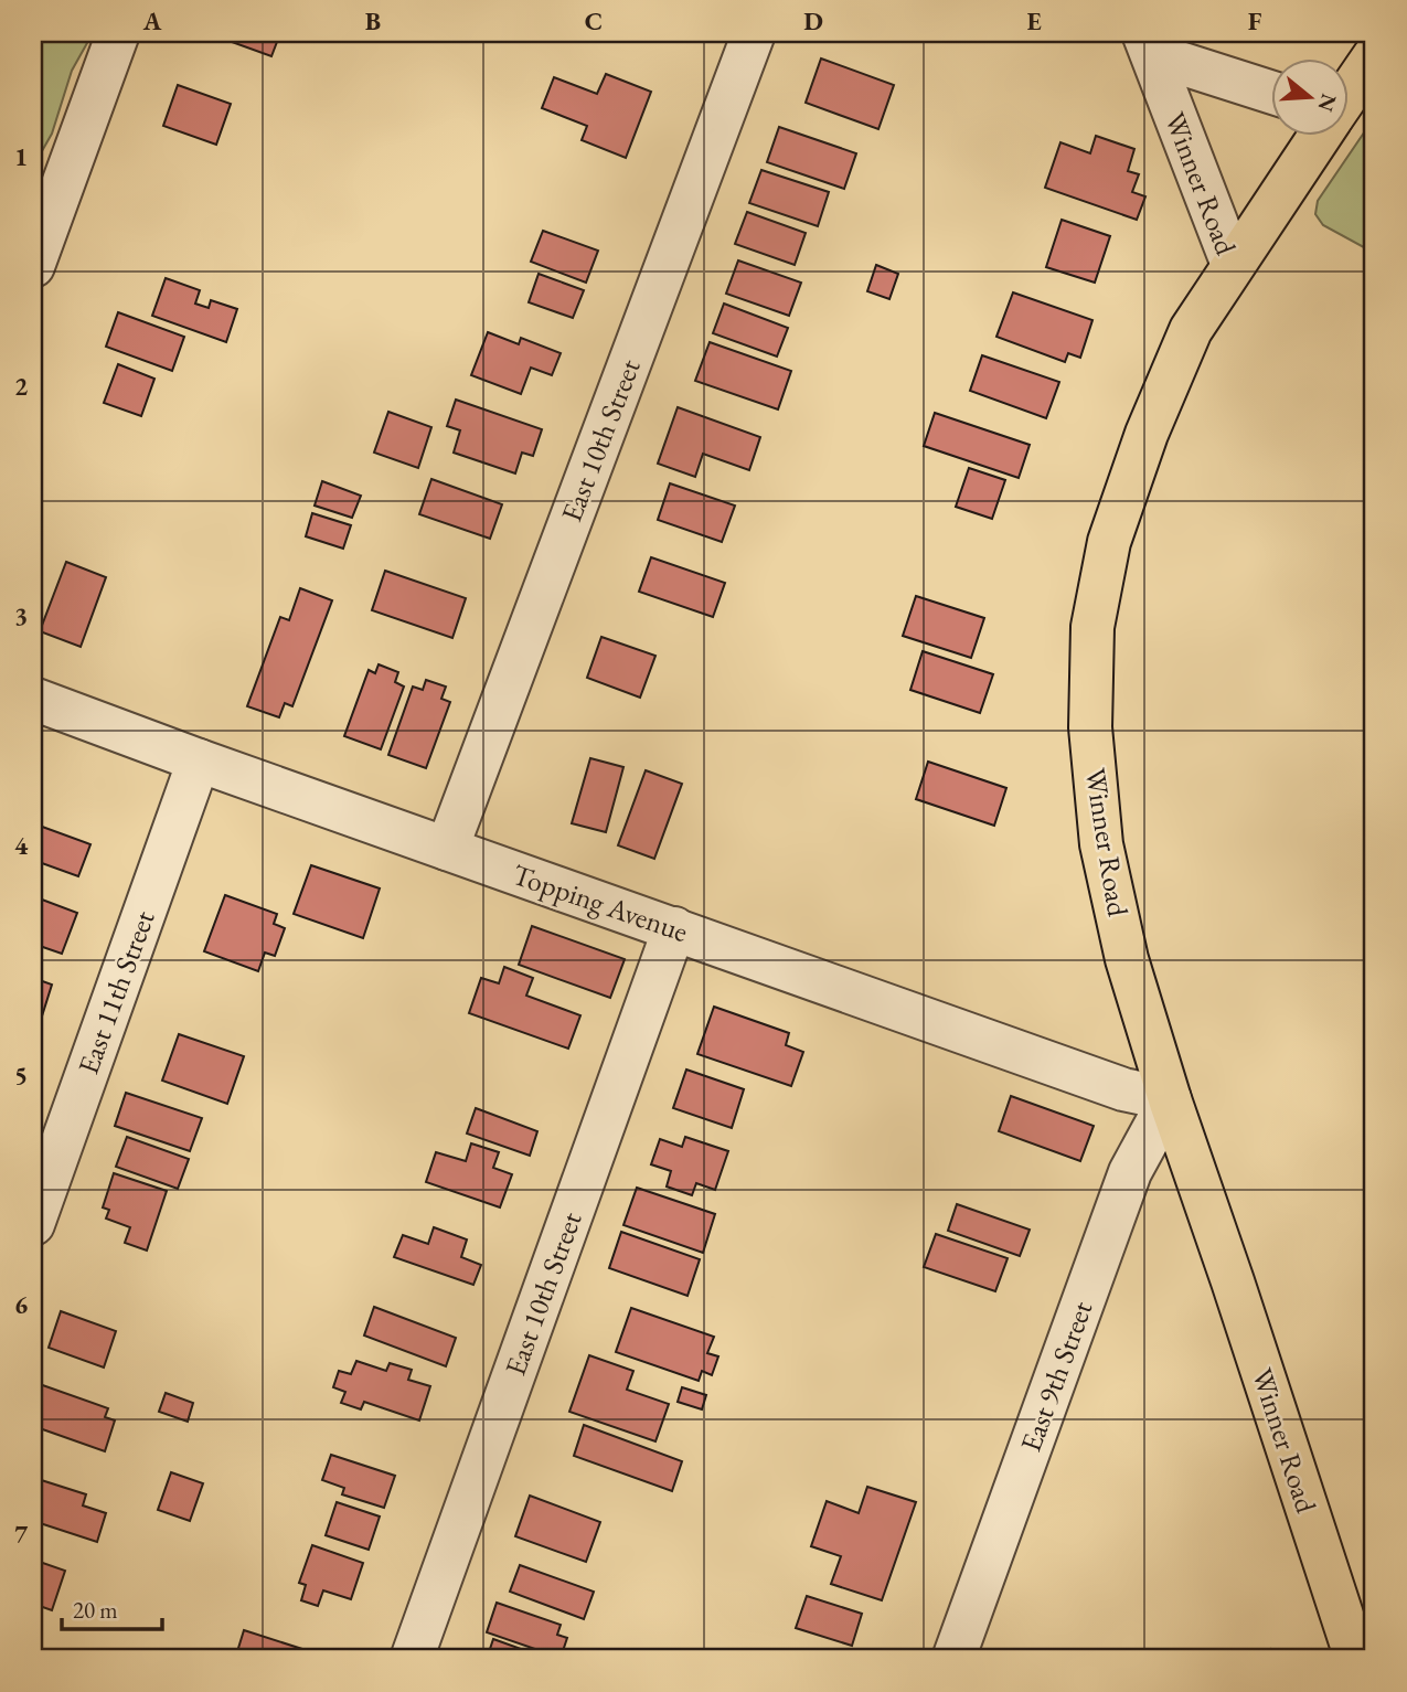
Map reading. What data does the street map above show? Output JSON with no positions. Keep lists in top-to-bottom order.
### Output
{
  "streets": {
    "main road": ["Winner Road"],
    "street": [
      "East 10th Street",
      "Topping Avenue",
      "East 11th Street",
      "East 9th Street"
    ]
  },
  "crossings": [
    ["Winner Road", "Topping Avenue"],
    ["Winner Road", "East 9th Street"],
    ["East 10th Street", "Topping Avenue"],
    ["Topping Avenue", "East 11th Street"],
    ["Topping Avenue", "East 9th Street"]
  ],
  "scale_bar": "20 m",
  "north": "right",
  "grid": {
    "columns": [
      "A",
      "B",
      "C",
      "D",
      "E",
      "F"
    ],
    "rows": [
      "1",
      "2",
      "3",
      "4",
      "5",
      "6",
      "7"
    ]
  }
}
